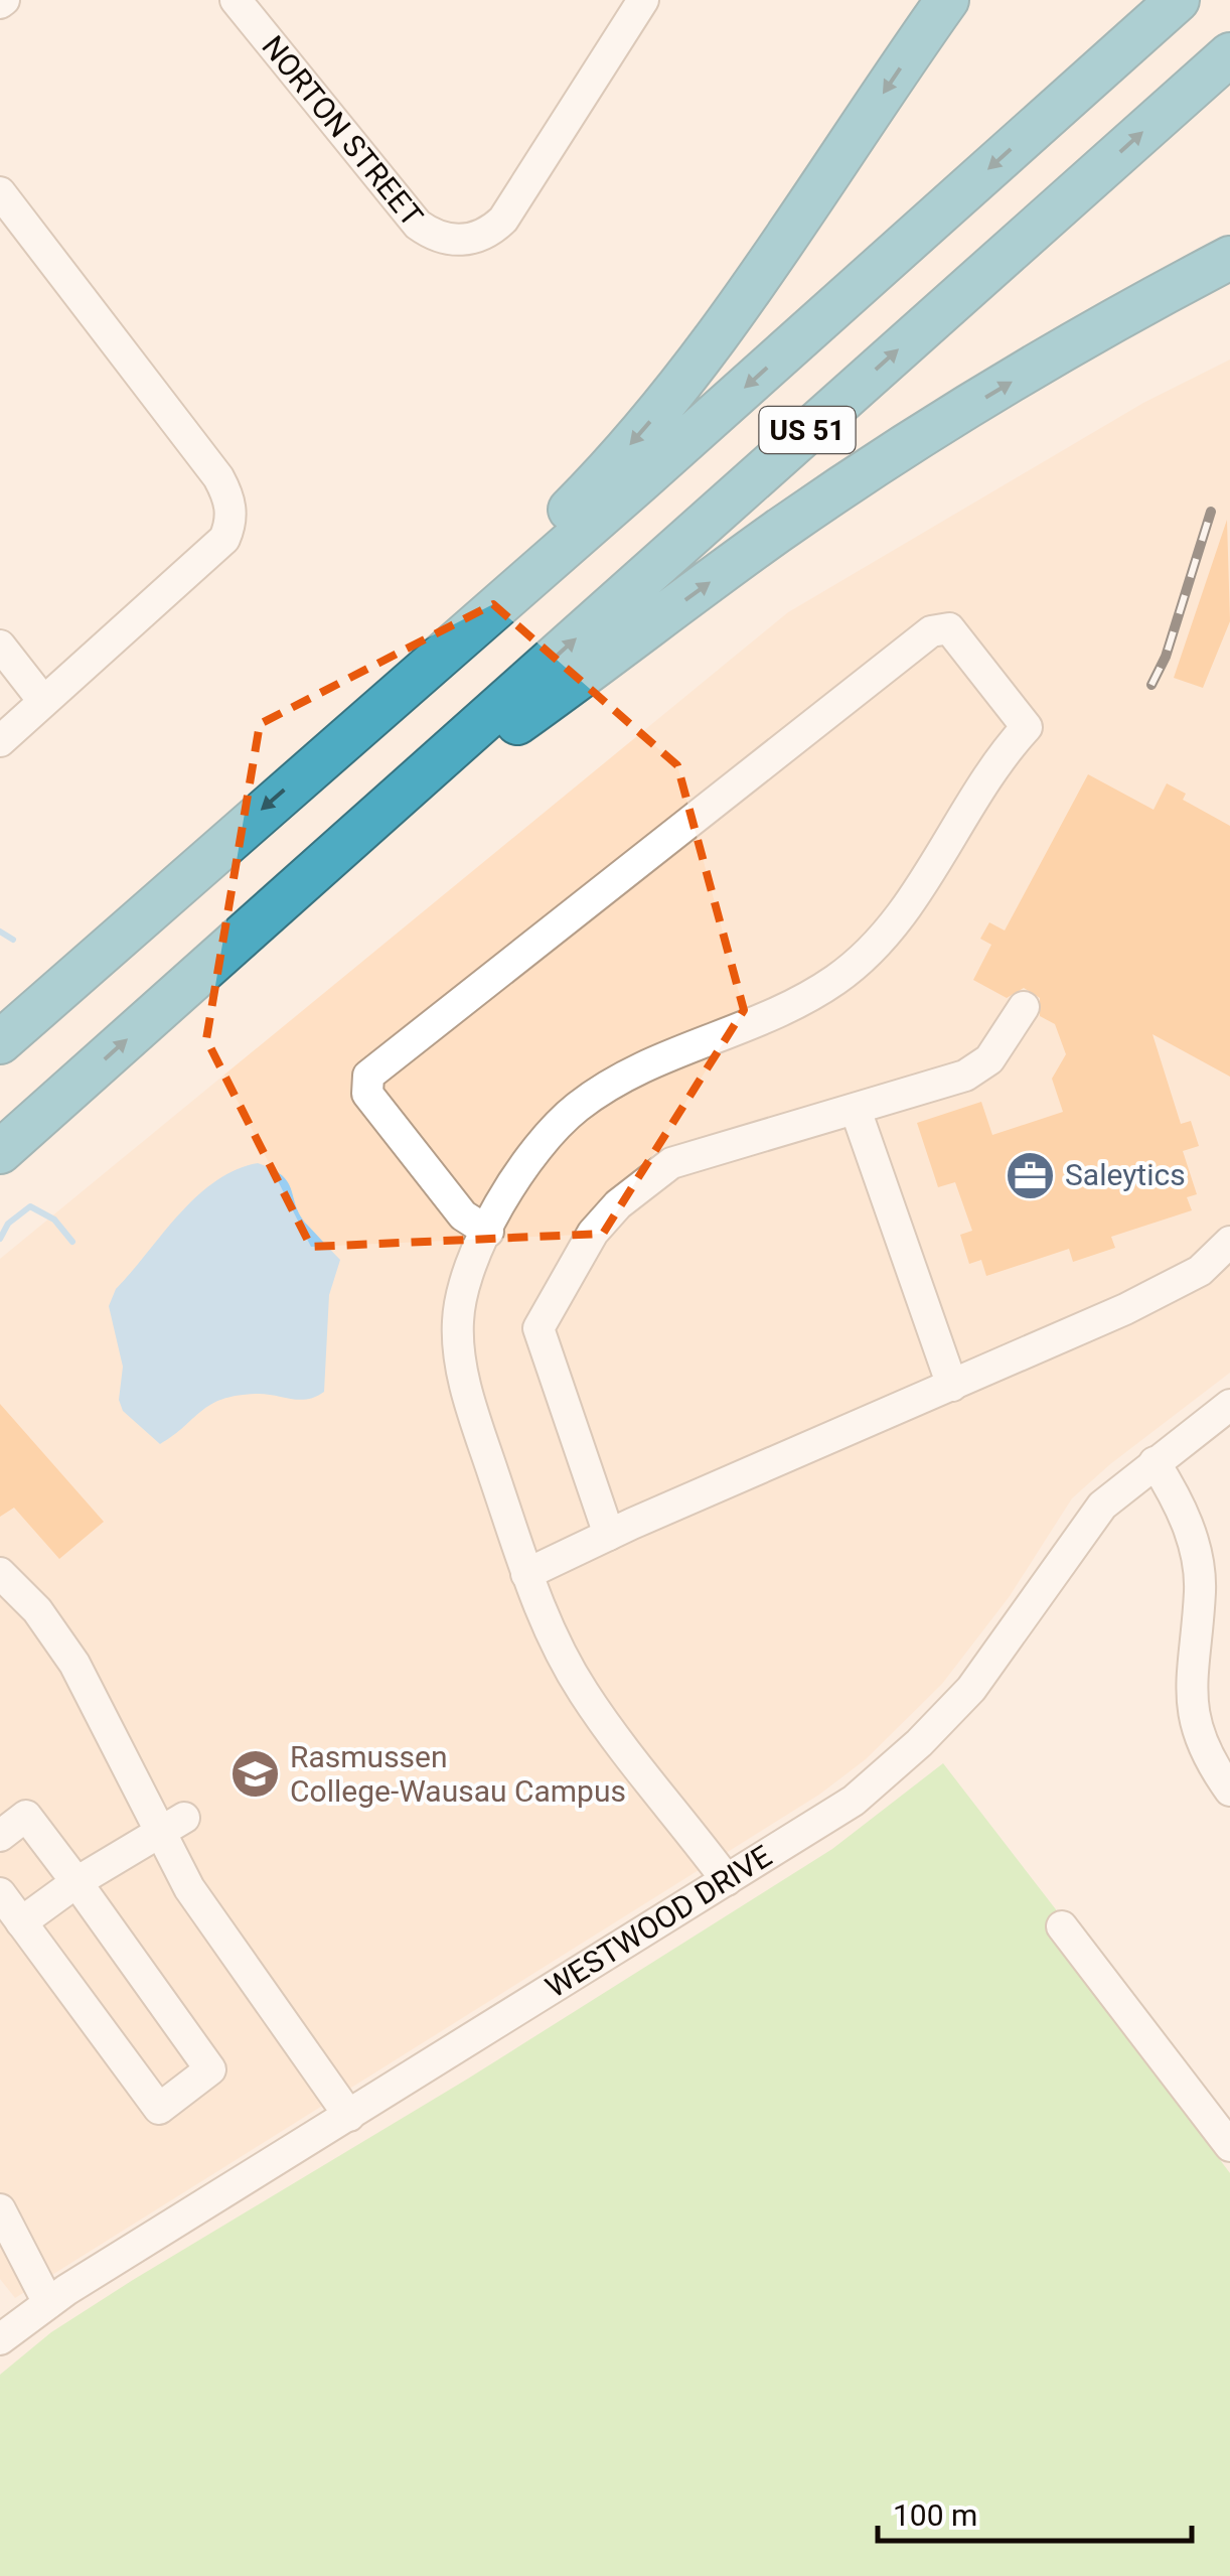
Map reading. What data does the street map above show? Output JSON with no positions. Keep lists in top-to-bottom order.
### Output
{
  "streets": {
    "highway": ["US 51"],
    "street": ["NORTON STREET", "WESTWOOD DRIVE"]
  },
  "places": {
    "office": ["Saleytics"],
    "school or university": ["Rasmussen College-Wausau Campus"]
  },
  "scale_bar": "100 m"
}
